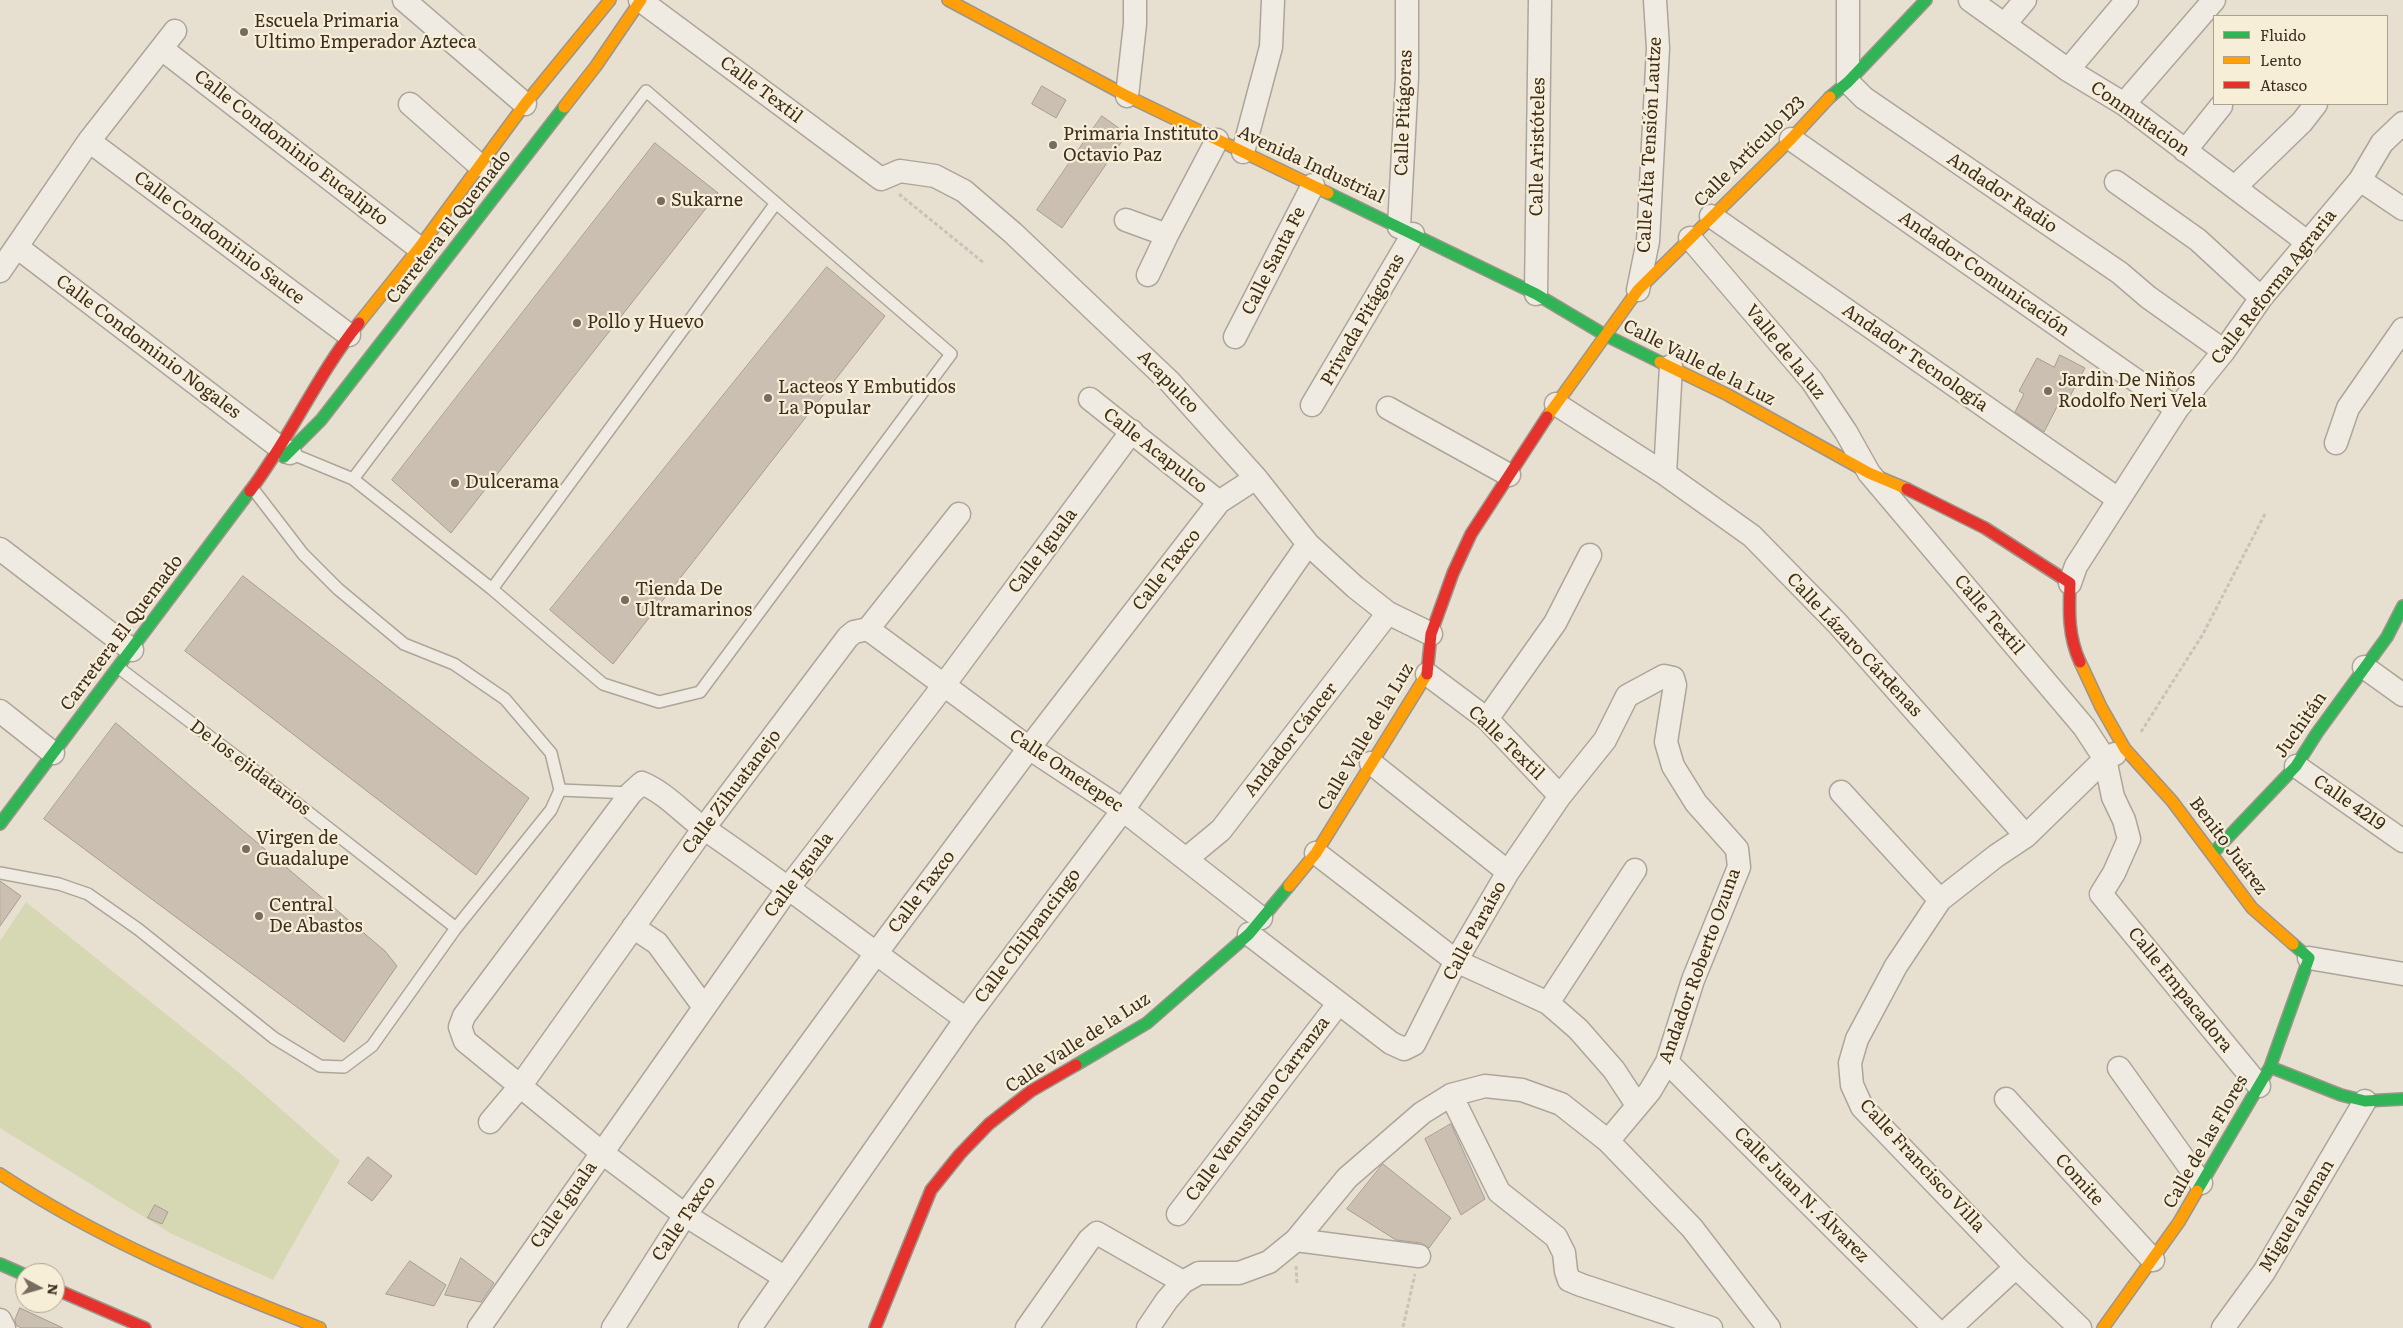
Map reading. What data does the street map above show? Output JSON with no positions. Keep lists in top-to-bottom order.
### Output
{
  "streets": {
    "main road": [
      "Calle Artículo 123",
      "Avenida Industrial",
      "Carretera El Quemado",
      "Calle Reforma Agraria",
      "Calle Valle de la Luz",
      "Juchitán",
      "Benito Juárez",
      "Calle de las Flores"
    ],
    "street": [
      "Calle Textil",
      "Calle Pitágoras",
      "Conmutacion",
      "Calle Alta Tensión Lautze",
      "Calle Aristóteles",
      "Calle Condominio Eucalipto",
      "Andador Radio",
      "Calle Condominio Sauce",
      "Calle Santa Fe",
      "Andador Comunicación",
      "Privada Pitágoras",
      "Calle Condominio Nogales",
      "Valle de la luz",
      "Andador Tecnología",
      "Acapulco",
      "Calle Acapulco",
      "Calle Iguala",
      "Calle Taxco",
      "Calle Lázaro Cárdenas",
      "Andador Cáncer",
      "Calle Ometepec",
      "Calle Zihuatanejo",
      "Calle 4219",
      "Calle Paraíso",
      "Calle Chilpancingo",
      "Andador Roberto Ozuna",
      "Calle Empacadora",
      "Calle Venustiano Carranza",
      "Calle Francisco Villa",
      "Comite",
      "Calle Juan N. Álvarez",
      "Miguel aleman"
    ],
    "lane": ["De los ejidatarios"]
  },
  "crossings": [
    ["Calle Textil", "Carretera El Quemado"],
    ["Calle Textil", "Valle de la luz"],
    ["Calle Textil", "Calle Valle de la Luz"],
    ["Calle Textil", "Acapulco"],
    ["Calle Textil", "Calle Paraíso"],
    ["Calle Textil", "Calle Empacadora"],
    ["Calle Textil", "Calle Francisco Villa"],
    ["Calle Pitágoras", "Avenida Industrial"],
    ["Calle Pitágoras", "Privada Pitágoras"],
    ["Conmutacion", "Calle Reforma Agraria"],
    ["Calle Alta Tensión Lautze", "Calle Artículo 123"],
    ["Calle Aristóteles", "Avenida Industrial"],
    ["Calle Condominio Eucalipto", "Carretera El Quemado"],
    ["Calle Condominio Eucalipto", "Calle Condominio Sauce"],
    ["Calle Artículo 123", "Avenida Industrial"],
    ["Calle Artículo 123", "Andador Radio"],
    ["Calle Artículo 123", "Andador Comunicación"],
    ["Calle Artículo 123", "Valle de la luz"],
    ["Calle Artículo 123", "Andador Tecnología"],
    ["Calle Artículo 123", "Calle Valle de la Luz"],
    ["Avenida Industrial", "Calle Santa Fe"],
    ["Avenida Industrial", "Privada Pitágoras"],
    ["Avenida Industrial", "Calle Valle de la Luz"],
    ["Andador Radio", "Calle Reforma Agraria"],
    ["Carretera El Quemado", "Calle Condominio Sauce"],
    ["Carretera El Quemado", "Calle Condominio Nogales"],
    ["Carretera El Quemado", "De los ejidatarios"],
    ["Andador Comunicación", "Calle Reforma Agraria"],
    ["Calle Reforma Agraria", "Andador Tecnología"],
    ["Calle Reforma Agraria", "Calle Valle de la Luz"],
    ["Calle Reforma Agraria", "Benito Juárez"],
    ["Calle Reforma Agraria", "Calle Francisco Villa"],
    ["Valle de la luz", "Calle Valle de la Luz"],
    ["Calle Valle de la Luz", "Acapulco"],
    ["Calle Valle de la Luz", "Calle Lázaro Cárdenas"],
    ["Calle Valle de la Luz", "Calle Ometepec"],
    ["Calle Valle de la Luz", "Calle Paraíso"],
    ["Acapulco", "Calle Taxco"],
    ["Acapulco", "Andador Cáncer"],
    ["Acapulco", "Calle Chilpancingo"],
    ["Calle Acapulco", "Calle Iguala"],
    ["Calle Acapulco", "Calle Taxco"],
    ["Calle Iguala", "Calle Ometepec"],
    ["Calle Taxco", "Calle Ometepec"],
    ["Calle Lázaro Cárdenas", "Calle Francisco Villa"],
    ["Juchitán", "Calle 4219"],
    ["Juchitán", "Benito Juárez"],
    ["Andador Cáncer", "Calle Ometepec"],
    ["Calle Ometepec", "Calle Zihuatanejo"],
    ["Calle Ometepec", "Calle Paraíso"],
    ["Calle Ometepec", "Calle Chilpancingo"],
    ["Benito Juárez", "Calle de las Flores"],
    ["Benito Juárez", "Calle Francisco Villa"],
    ["Calle Paraíso", "Andador Roberto Ozuna"],
    ["Calle Paraíso", "Calle Venustiano Carranza"],
    ["Andador Roberto Ozuna", "Calle Juan N. Álvarez"],
    ["Calle Empacadora", "Calle de las Flores"],
    ["Calle Empacadora", "Calle Francisco Villa"],
    ["Calle de las Flores", "Comite"]
  ],
  "places": [
    "Escuela Primaria Ultimo Emperador Azteca",
    "Primaria Instituto Octavio Paz",
    "Sukarne",
    "Pollo y Huevo",
    "Jardin De Niños Rodolfo Neri Vela",
    "Lacteos Y Embutidos La Popular",
    "Dulcerama",
    "Tienda De Ultramarinos",
    "Virgen de Guadalupe",
    "Central De Abastos"
  ],
  "legend": ["Fluido", "Lento", "Atasco"],
  "north": "right"
}
